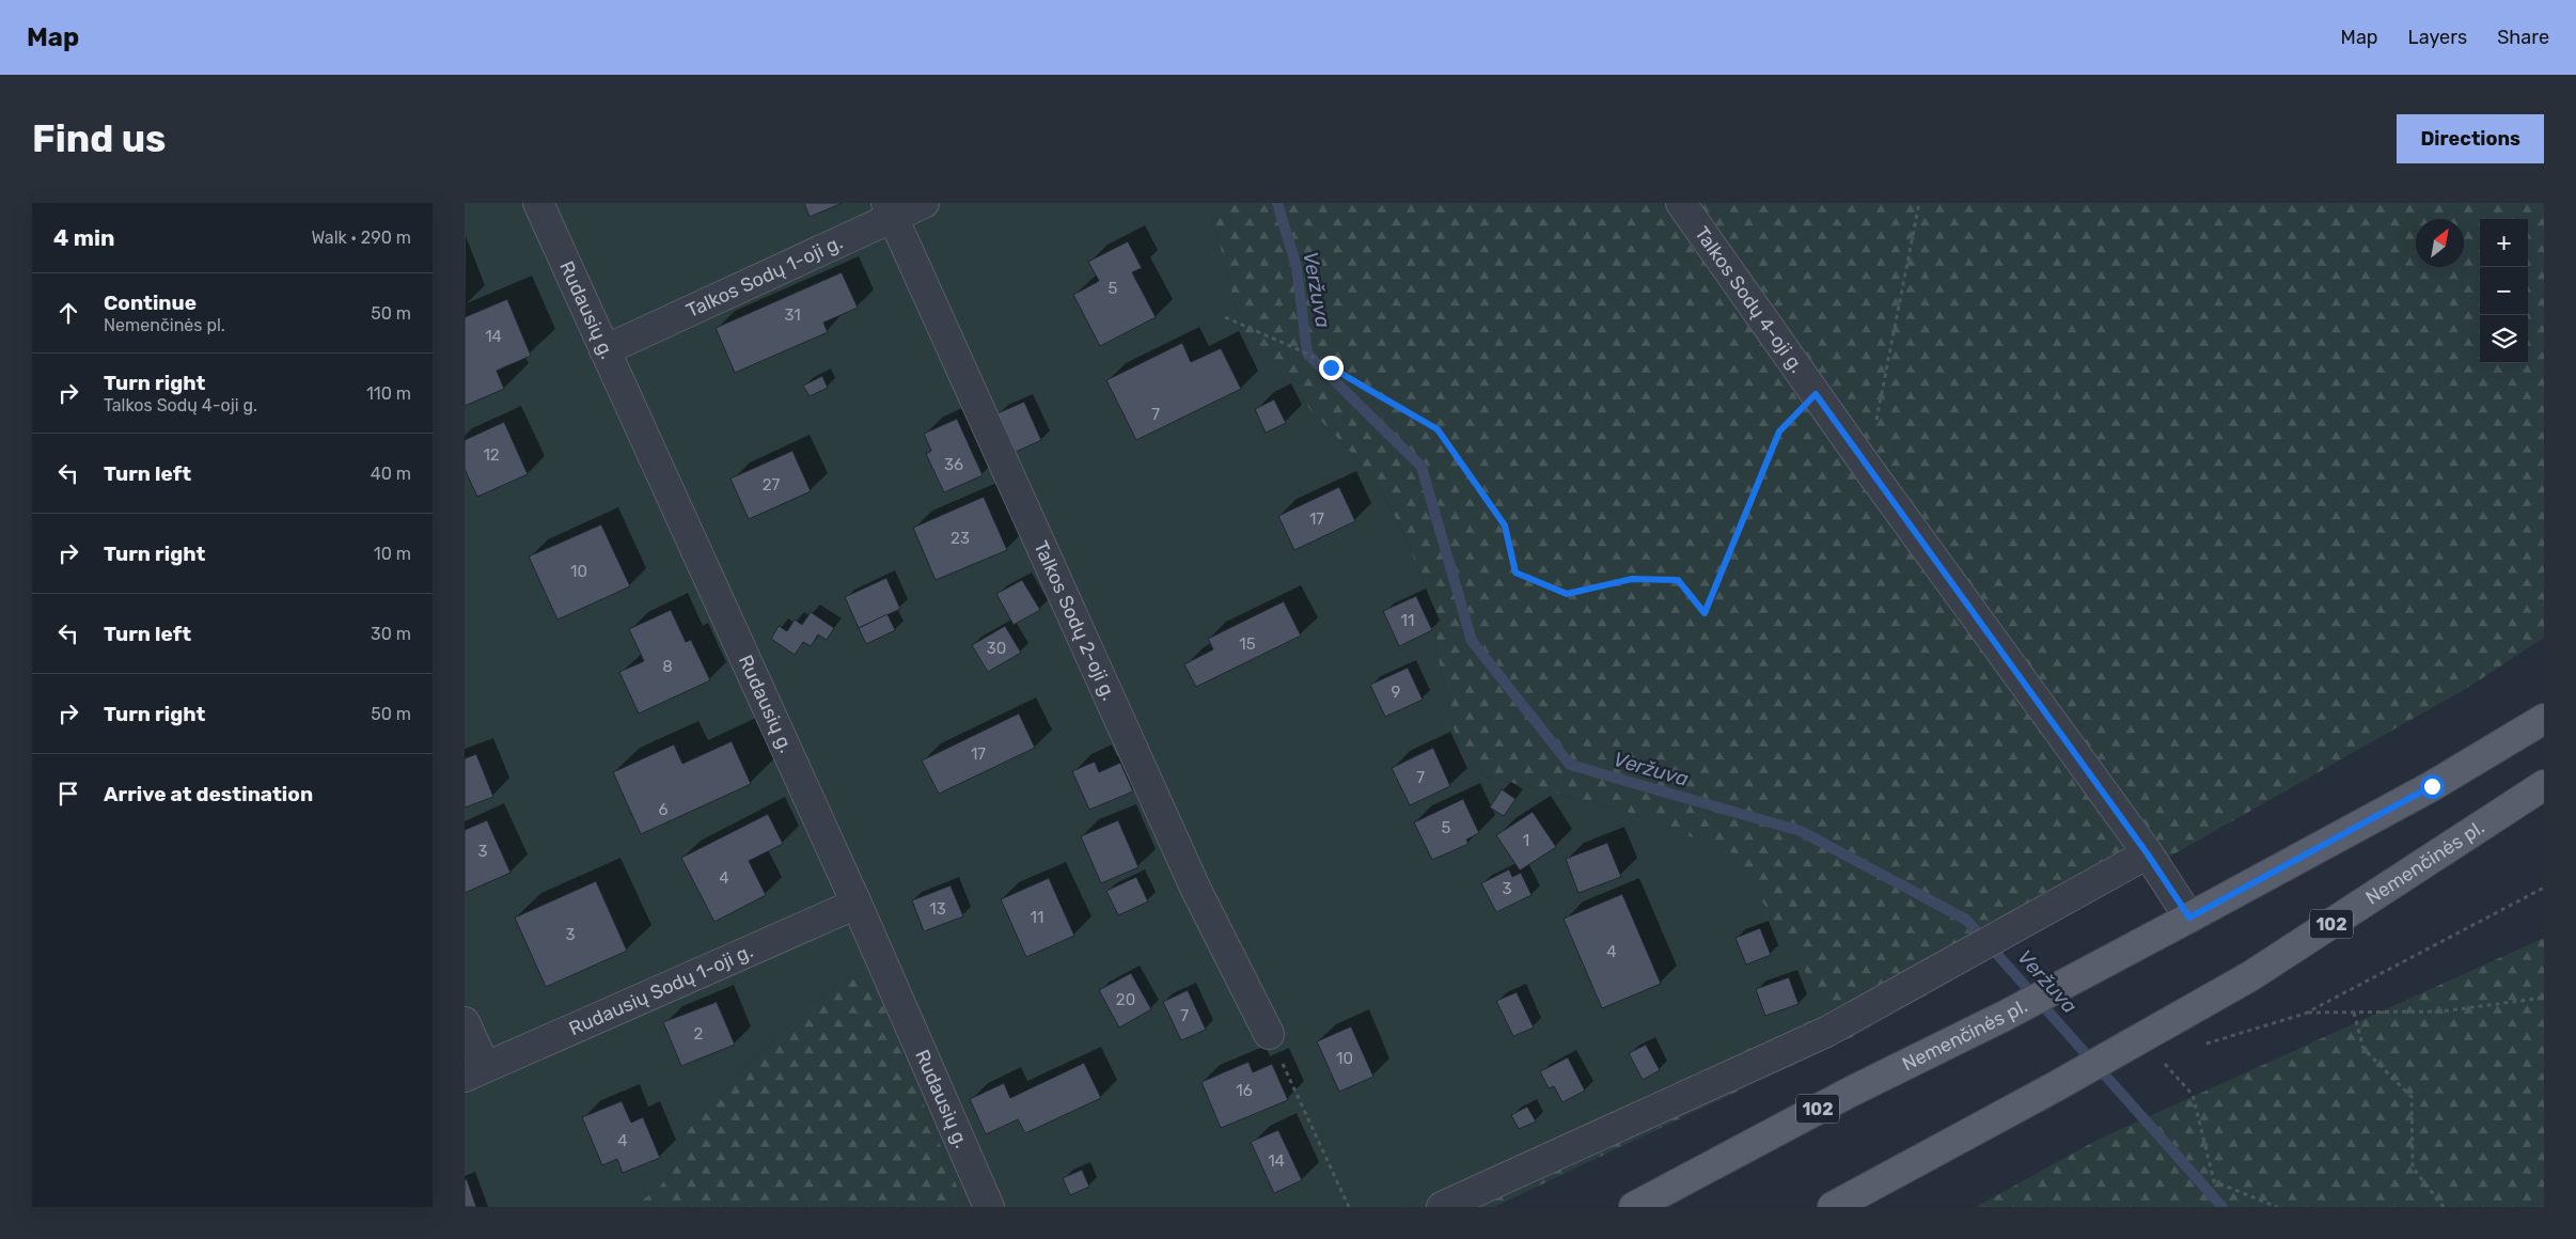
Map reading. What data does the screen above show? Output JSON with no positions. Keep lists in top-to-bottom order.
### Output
{
  "streets": {
    "main road": ["Nemenčinės pl.", "102"],
    "street": [
      "Talkos Sodų 1-oji g.",
      "Talkos Sodų 4-oji g.",
      "Rudausių g.",
      "Talkos Sodų 2-oji g.",
      "Rudausių Sodų 1-oji g."
    ]
  },
  "crossings": [
    ["Talkos Sodų 1-oji g.", "Rudausių g."],
    ["Talkos Sodų 1-oji g.", "Talkos Sodų 2-oji g."],
    ["Talkos Sodų 4-oji g.", "Nemenčinės pl."],
    ["Rudausių g.", "Rudausių Sodų 1-oji g."]
  ],
  "water": ["Veržuva"],
  "house_numbers": [
    "5",
    "31",
    "14",
    "7",
    "12",
    "36",
    "27",
    "17",
    "23",
    "10",
    "11",
    "15",
    "30",
    "8",
    "9",
    "17",
    "7",
    "6",
    "5",
    "1",
    "3",
    "4",
    "3",
    "13",
    "11",
    "3",
    "4",
    "20",
    "7",
    "2",
    "10",
    "16",
    "4",
    "14"
  ],
  "north": "top right",
  "page": {
    "header": "Map",
    "nav": ["Map", "Layers", "Share"],
    "buttons": "Directions",
    "title": "Find us",
    "heading": ["4 min", "Walk · 290 m"],
    "map_buttons": ["+", "−"],
    "list": [
      ["Continue", "Nemenčinės pl.", "50 m"],
      ["Turn right", "Talkos Sodų 4-oji g.", "110 m"],
      ["Turn left", "40 m"],
      ["Turn right", "10 m"],
      ["Turn left", "30 m"],
      ["Turn right", "50 m"],
      "Arrive at destination"
    ]
  }
}
